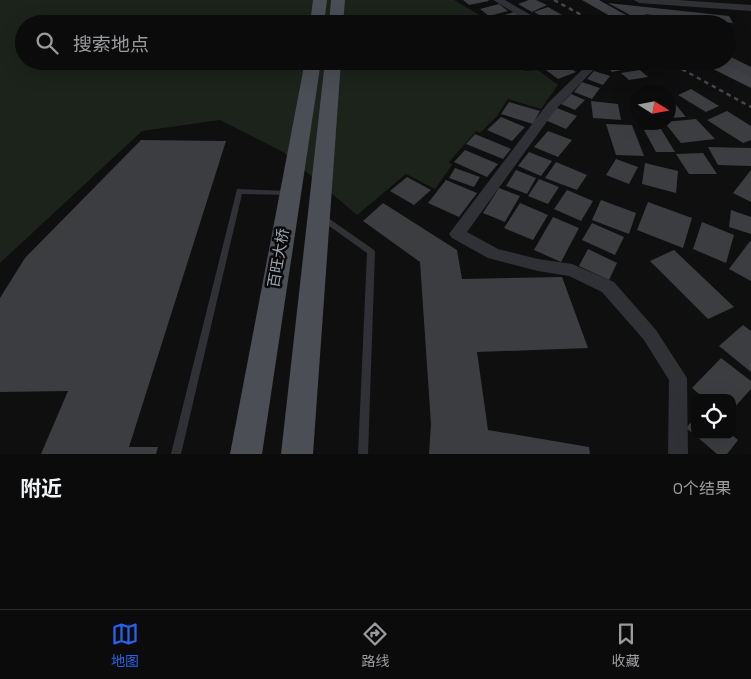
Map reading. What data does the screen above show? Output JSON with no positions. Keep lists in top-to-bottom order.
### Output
{
  "streets": {
    "main road": ["百旺大桥"]
  },
  "north": "right",
  "page": {
    "search": "搜索地点",
    "heading": ["附近", "0个结果"],
    "nav": ["地图", "路线", "收藏"]
  }
}
